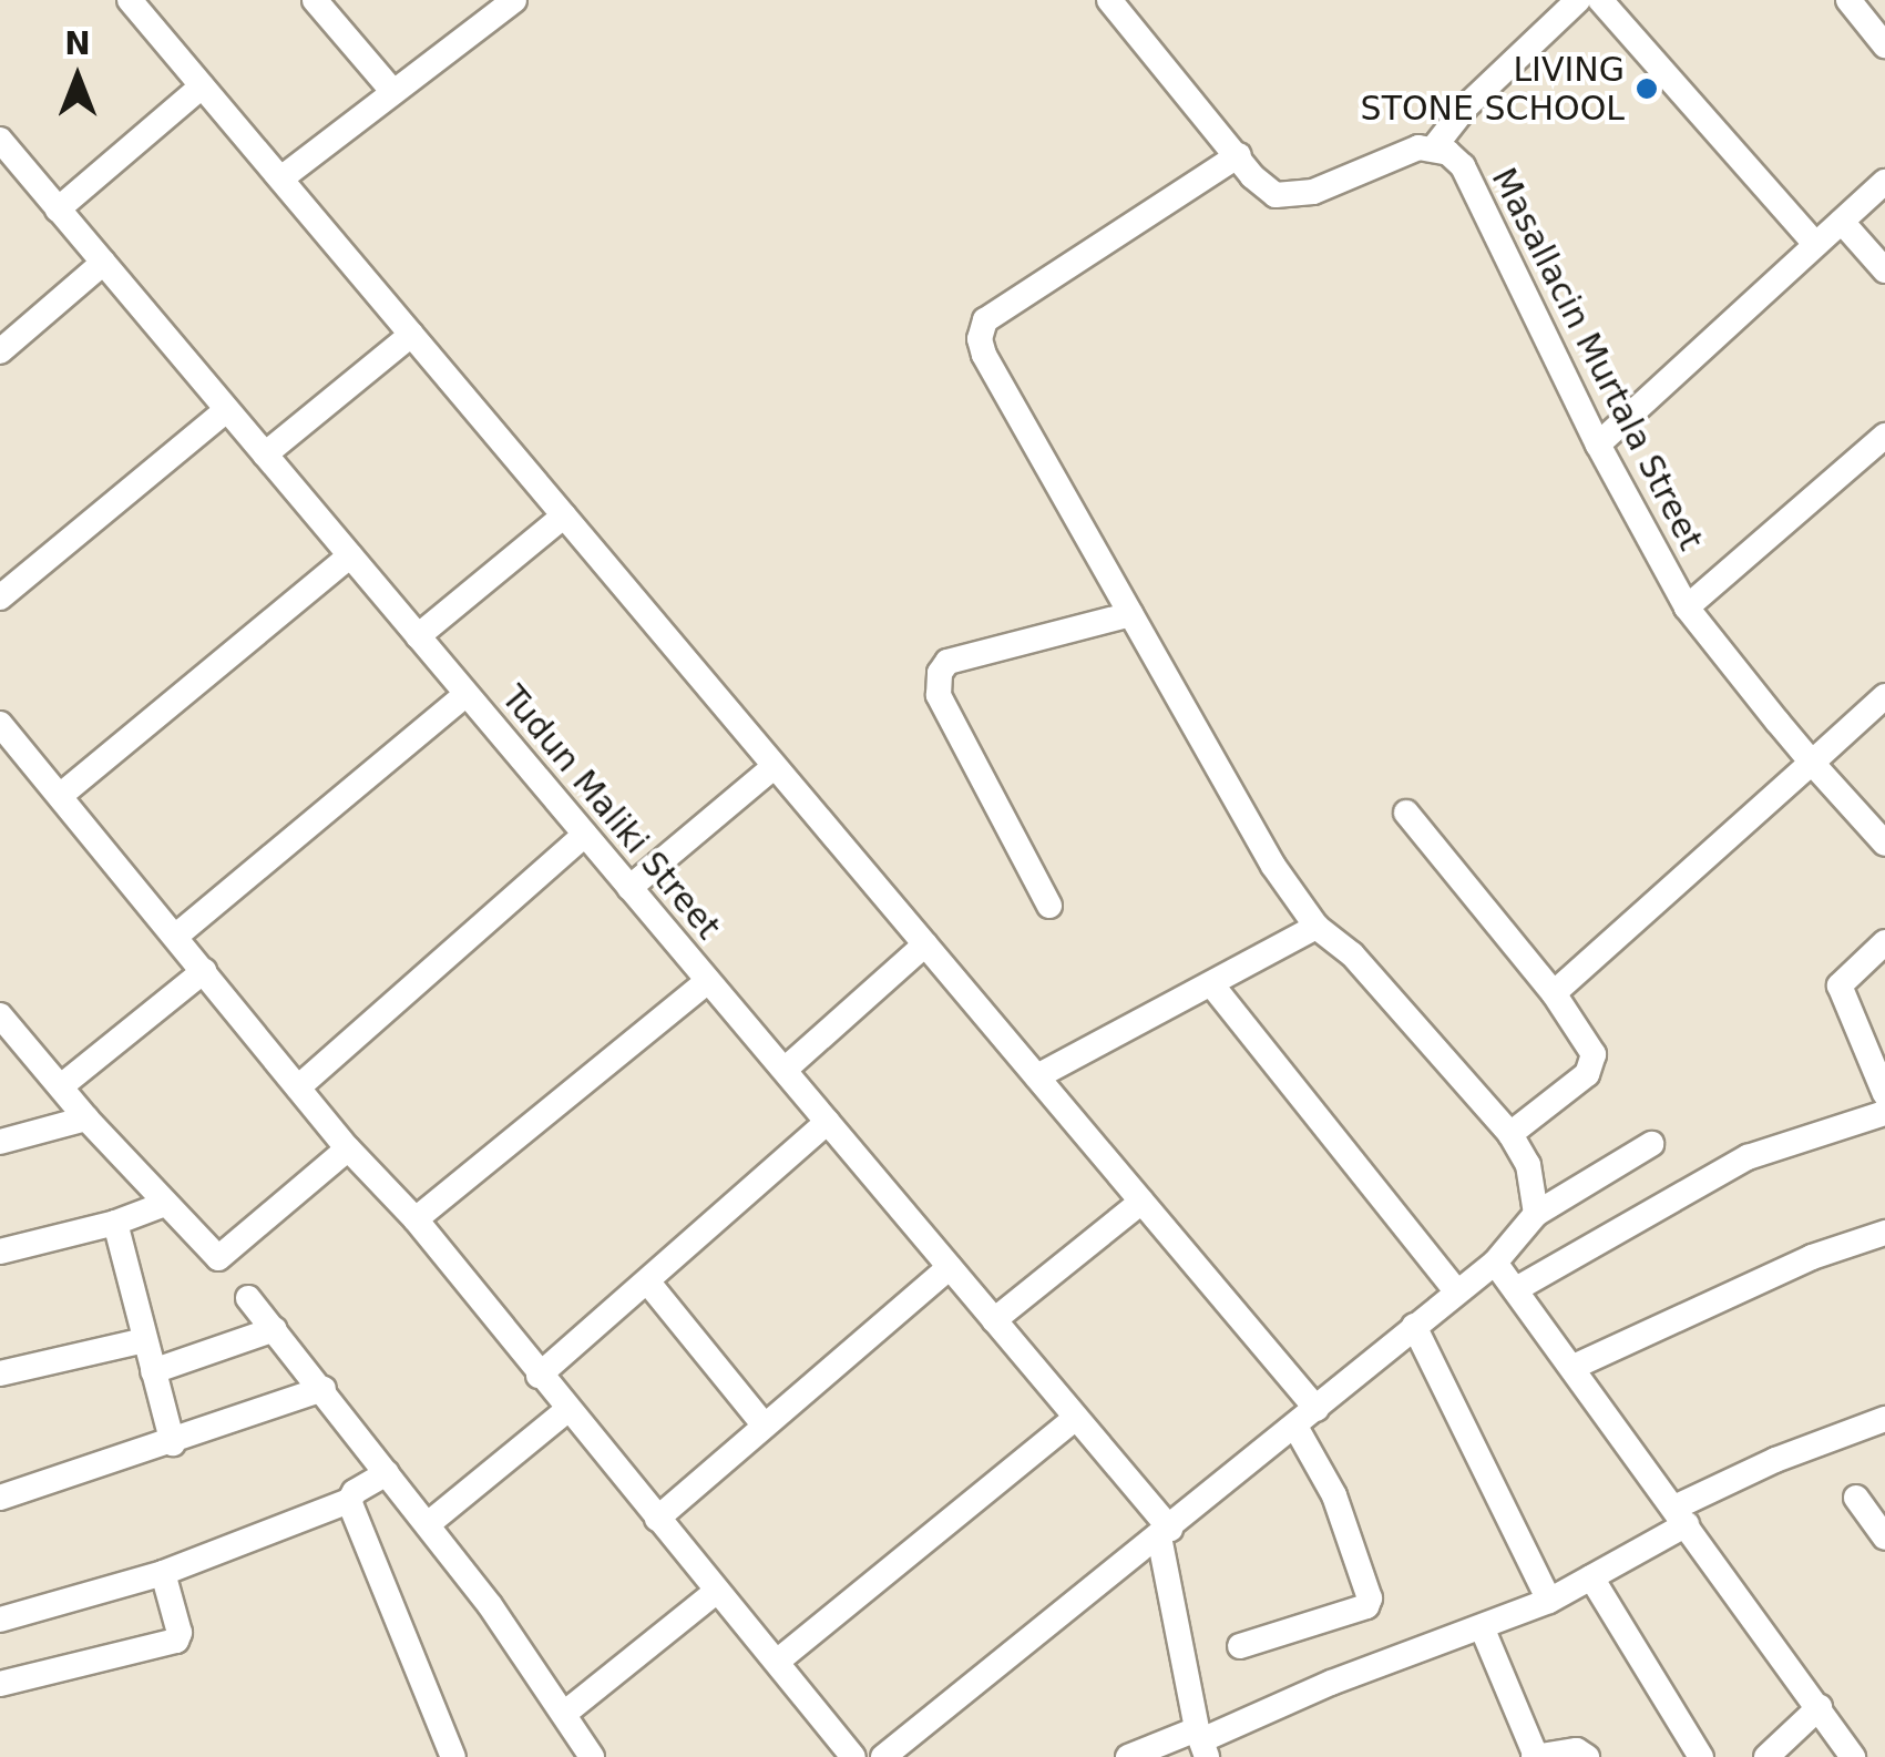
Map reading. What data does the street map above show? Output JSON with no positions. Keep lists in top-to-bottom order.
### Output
{
  "streets": {
    "street": ["Masallacin Murtala Street", "Tudun Maliki Street"]
  },
  "places": ["LIVING STONE SCHOOL"],
  "north": "top"
}
